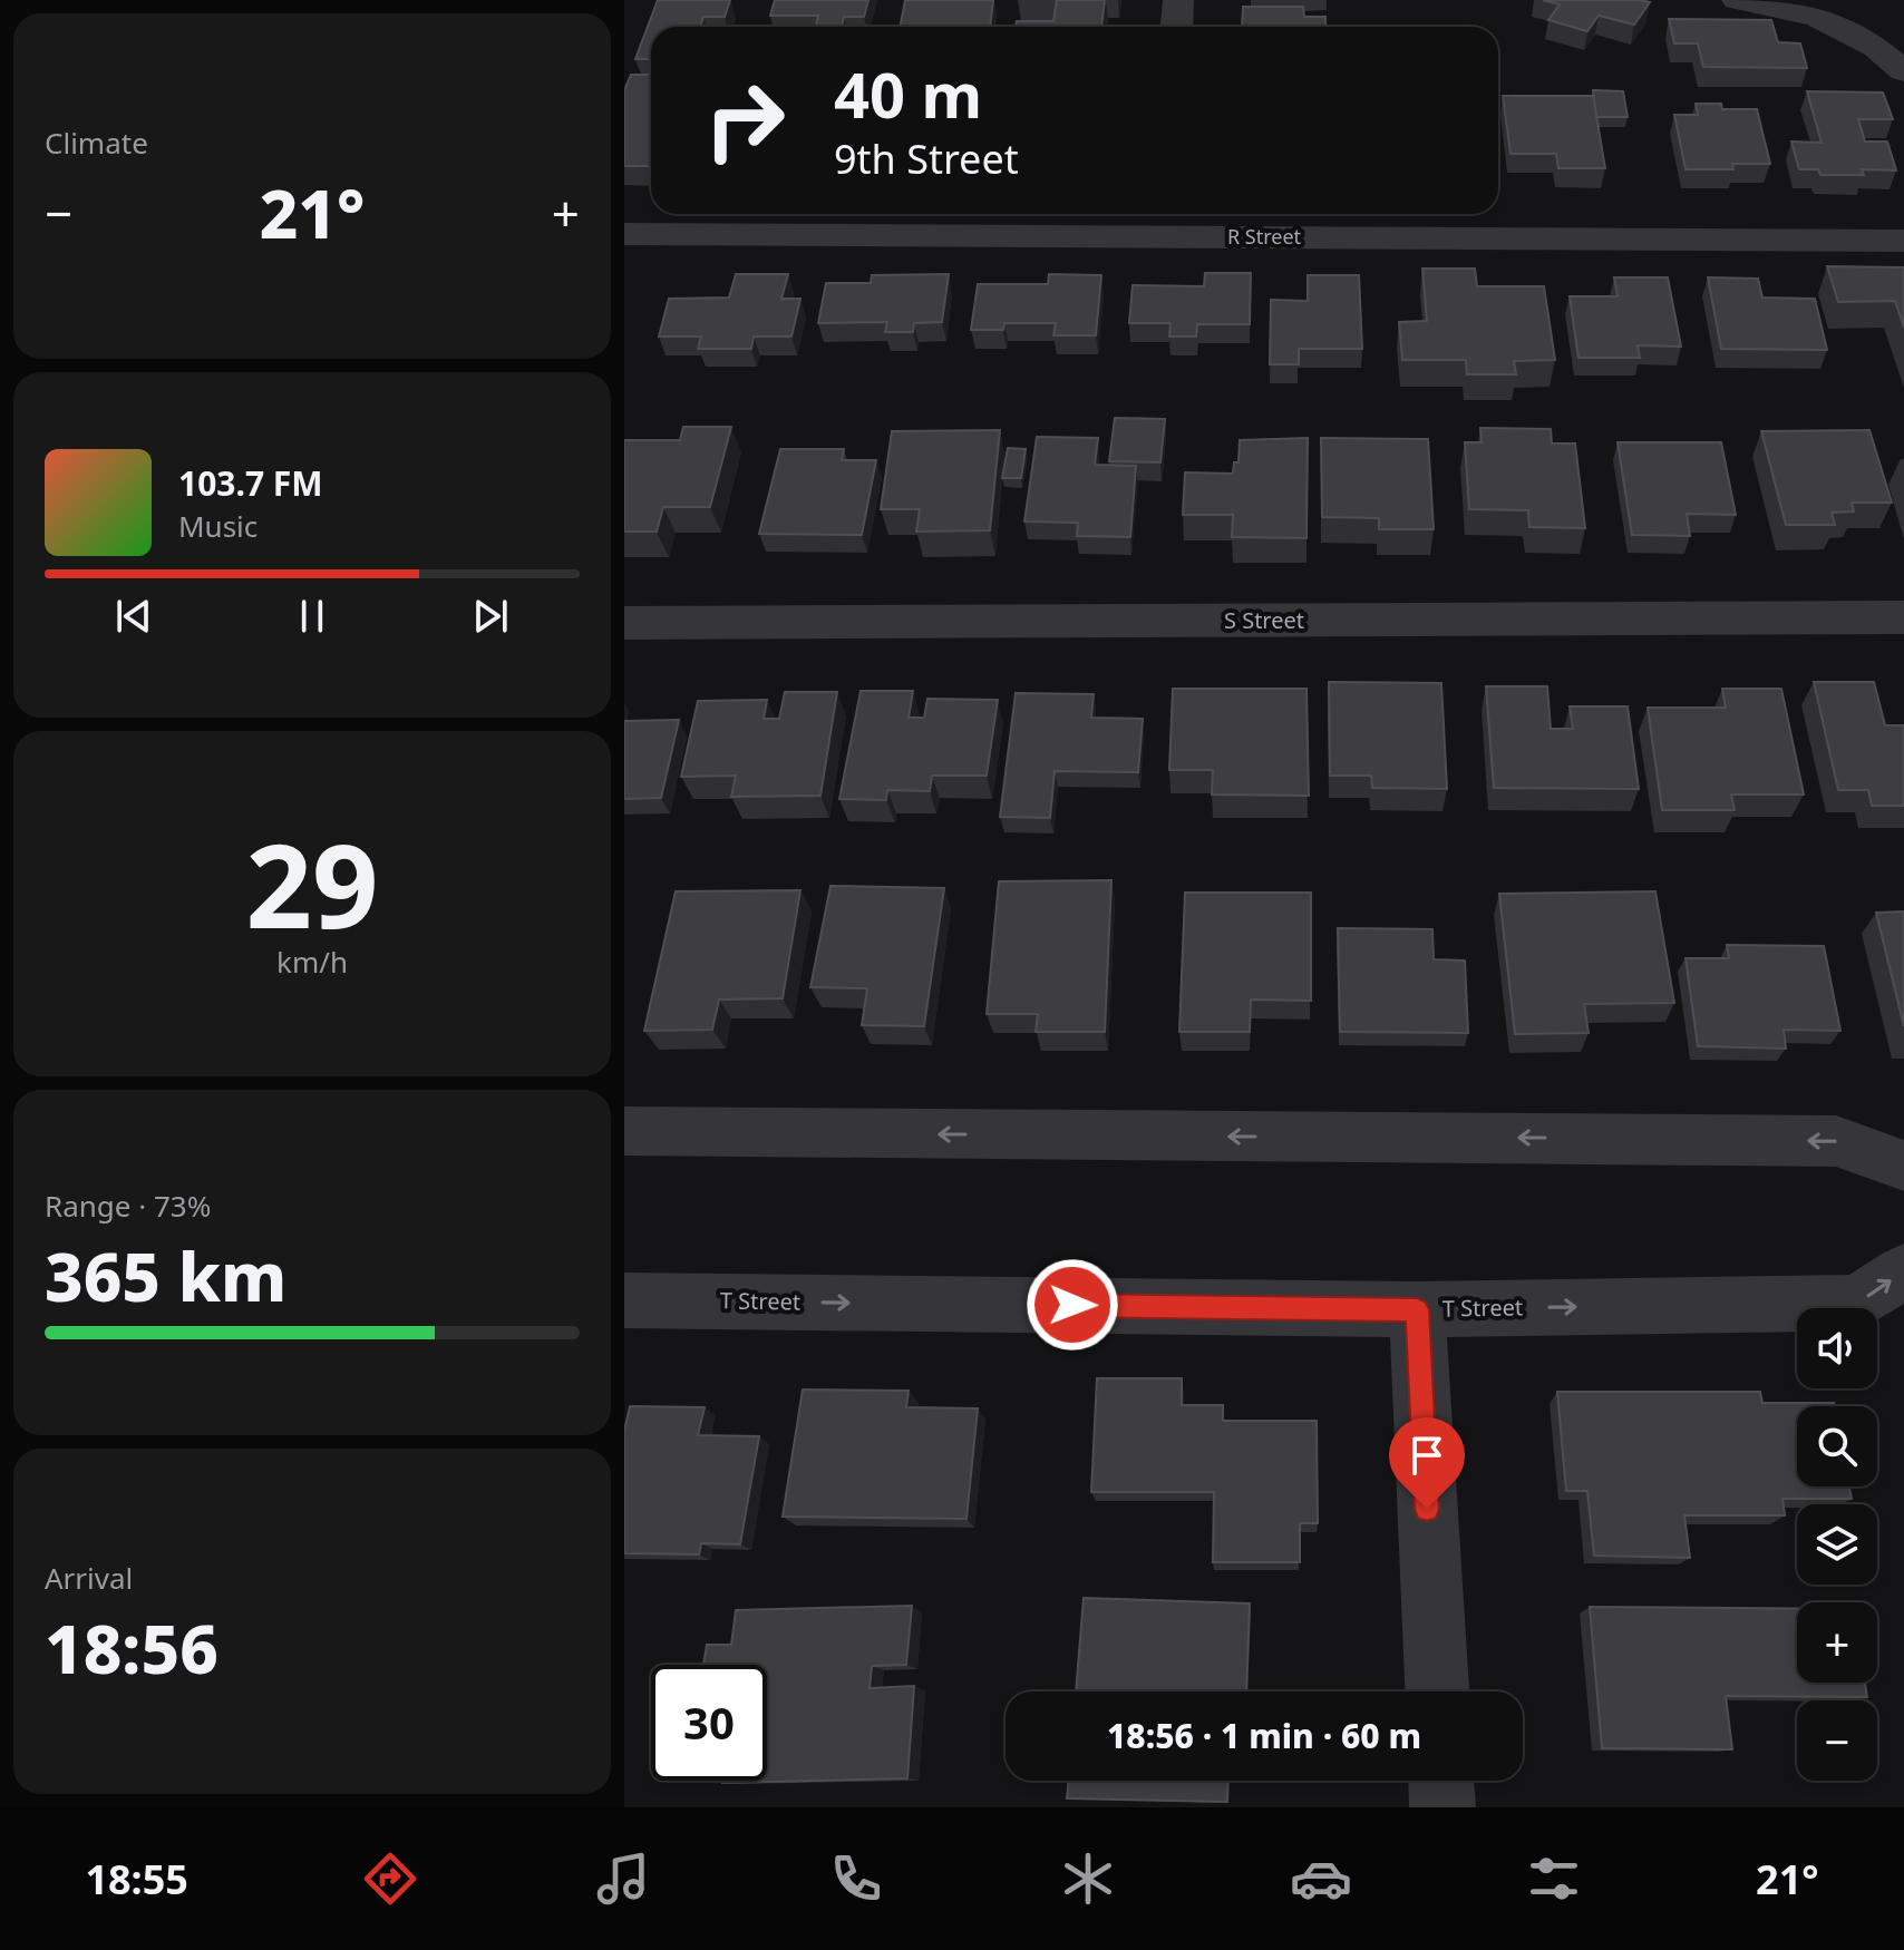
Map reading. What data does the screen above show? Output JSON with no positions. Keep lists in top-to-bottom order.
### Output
{
  "streets": {
    "street": ["R Street", "S Street", "T Street"]
  },
  "page": {
    "tile": [
      "Climate",
      ["29", "km/h"],
      ["Range · 73%", "365 km"],
      ["Arrival", "18:56"]
    ],
    "turn": ["40 m", "9th Street"],
    "heat": ["−", "21°", "+"],
    "song": ["103.7 FM", "Music"],
    "map_buttons": ["+", "−"],
    "limit": "30",
    "trip": "18:56 · 1 min · 60 m",
    "tabs": ["18:55", "21°"]
  }
}
